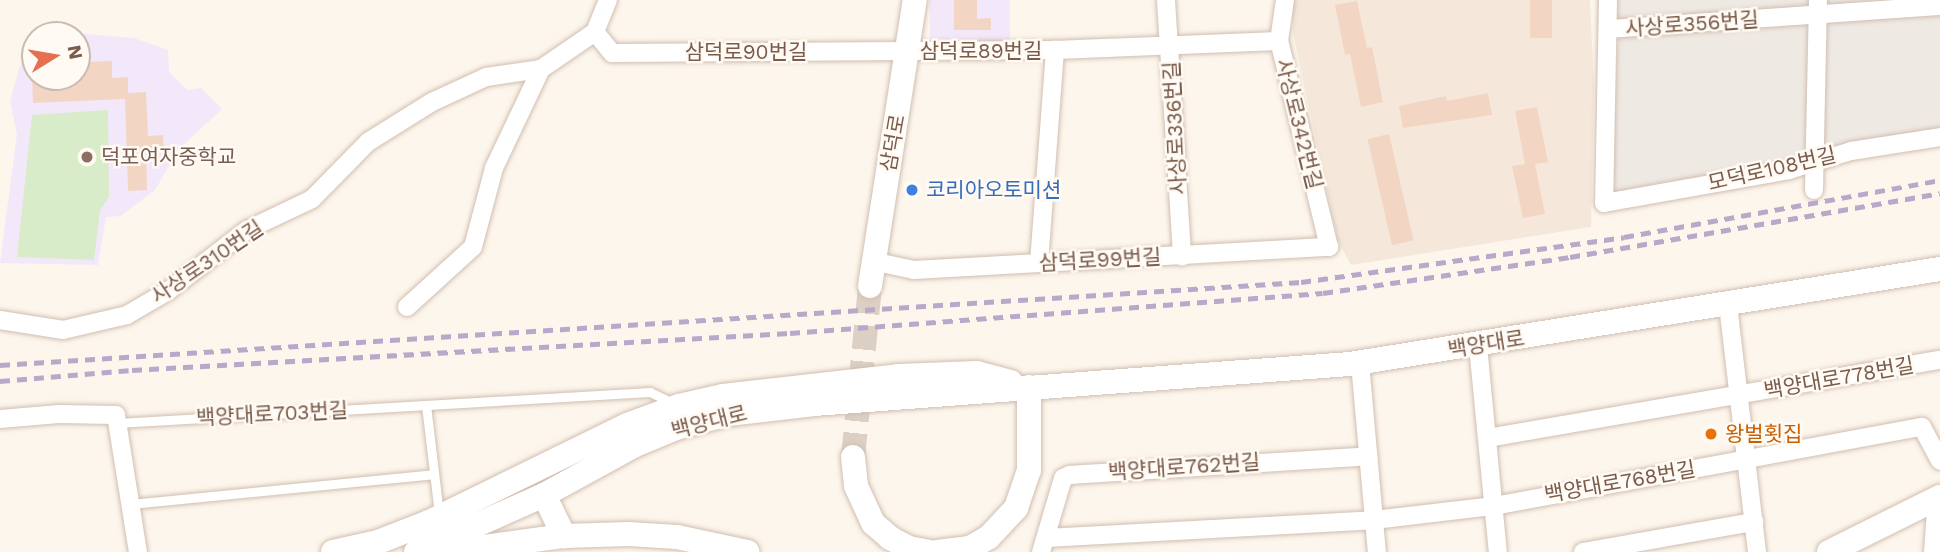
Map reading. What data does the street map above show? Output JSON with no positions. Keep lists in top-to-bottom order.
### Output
{
  "streets": {
    "main road": ["삼덕로", "백양대로"],
    "street": [
      "사상로356번길",
      "삼덕로89번길",
      "삼덕로90번길",
      "사상로342번길",
      "사상로336번길",
      "모덕로108번길",
      "삼덕로99번길",
      "사상로310번길",
      "백양대로778번길",
      "백양대로703번길",
      "백양대로762번길",
      "백양대로768번길"
    ]
  },
  "crossings": [
    ["사상로356번길", "모덕로108번길"],
    ["삼덕로89번길", "삼덕로90번길"],
    ["삼덕로89번길", "사상로342번길"],
    ["삼덕로89번길", "사상로336번길"],
    ["삼덕로89번길", "삼덕로"],
    ["삼덕로89번길", "삼덕로99번길"],
    ["삼덕로90번길", "삼덕로"],
    ["삼덕로90번길", "사상로310번길"],
    ["사상로342번길", "삼덕로99번길"],
    ["사상로336번길", "삼덕로99번길"],
    ["삼덕로", "삼덕로99번길"],
    ["백양대로", "백양대로778번길"],
    ["백양대로", "백양대로703번길"],
    ["백양대로778번길", "백양대로768번길"],
    ["백양대로762번길", "백양대로768번길"]
  ],
  "places": ["덕포여자중학교", "코리아오토미션", "왕벌횟집"],
  "north": "right"
}
